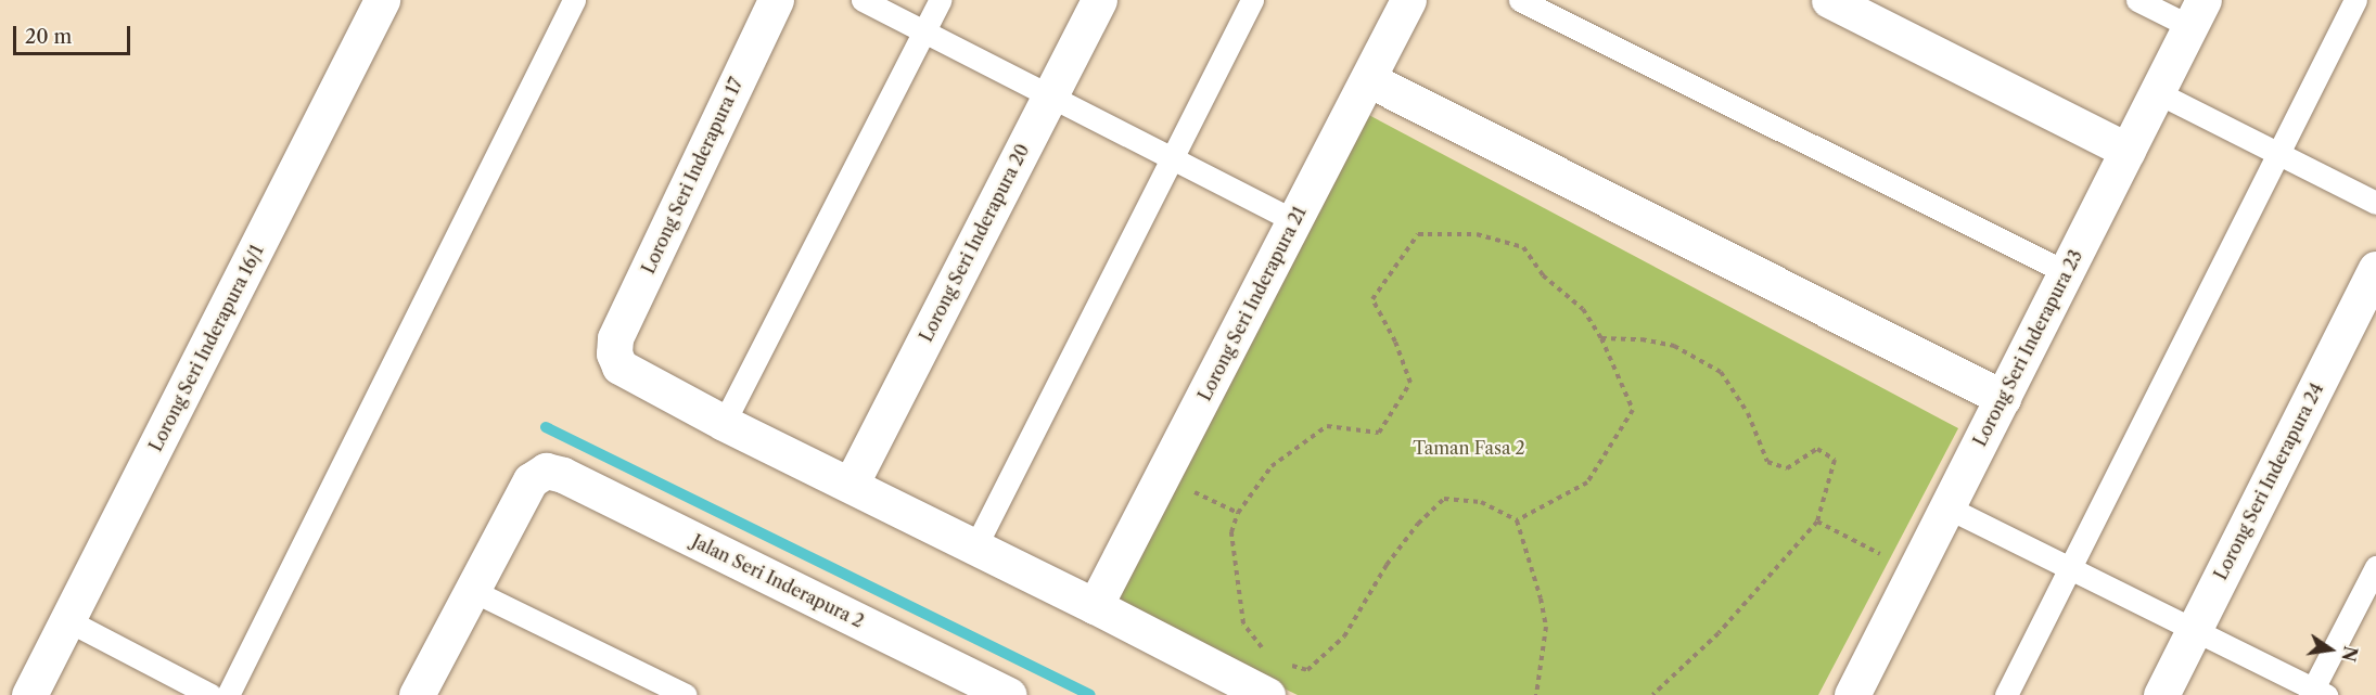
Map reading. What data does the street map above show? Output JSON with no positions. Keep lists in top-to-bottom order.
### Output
{
  "streets": {
    "street": [
      "Lorong Seri Inderapura 17",
      "Lorong Seri Inderapura 20",
      "Lorong Seri Inderapura 21",
      "Lorong Seri Inderapura 16/1",
      "Lorong Seri Inderapura 23",
      "Lorong Seri Inderapura 24",
      "Jalan Seri Inderapura 2"
    ]
  },
  "parks": ["Taman Fasa 2"],
  "scale_bar": "20 m",
  "north": "right"
}
